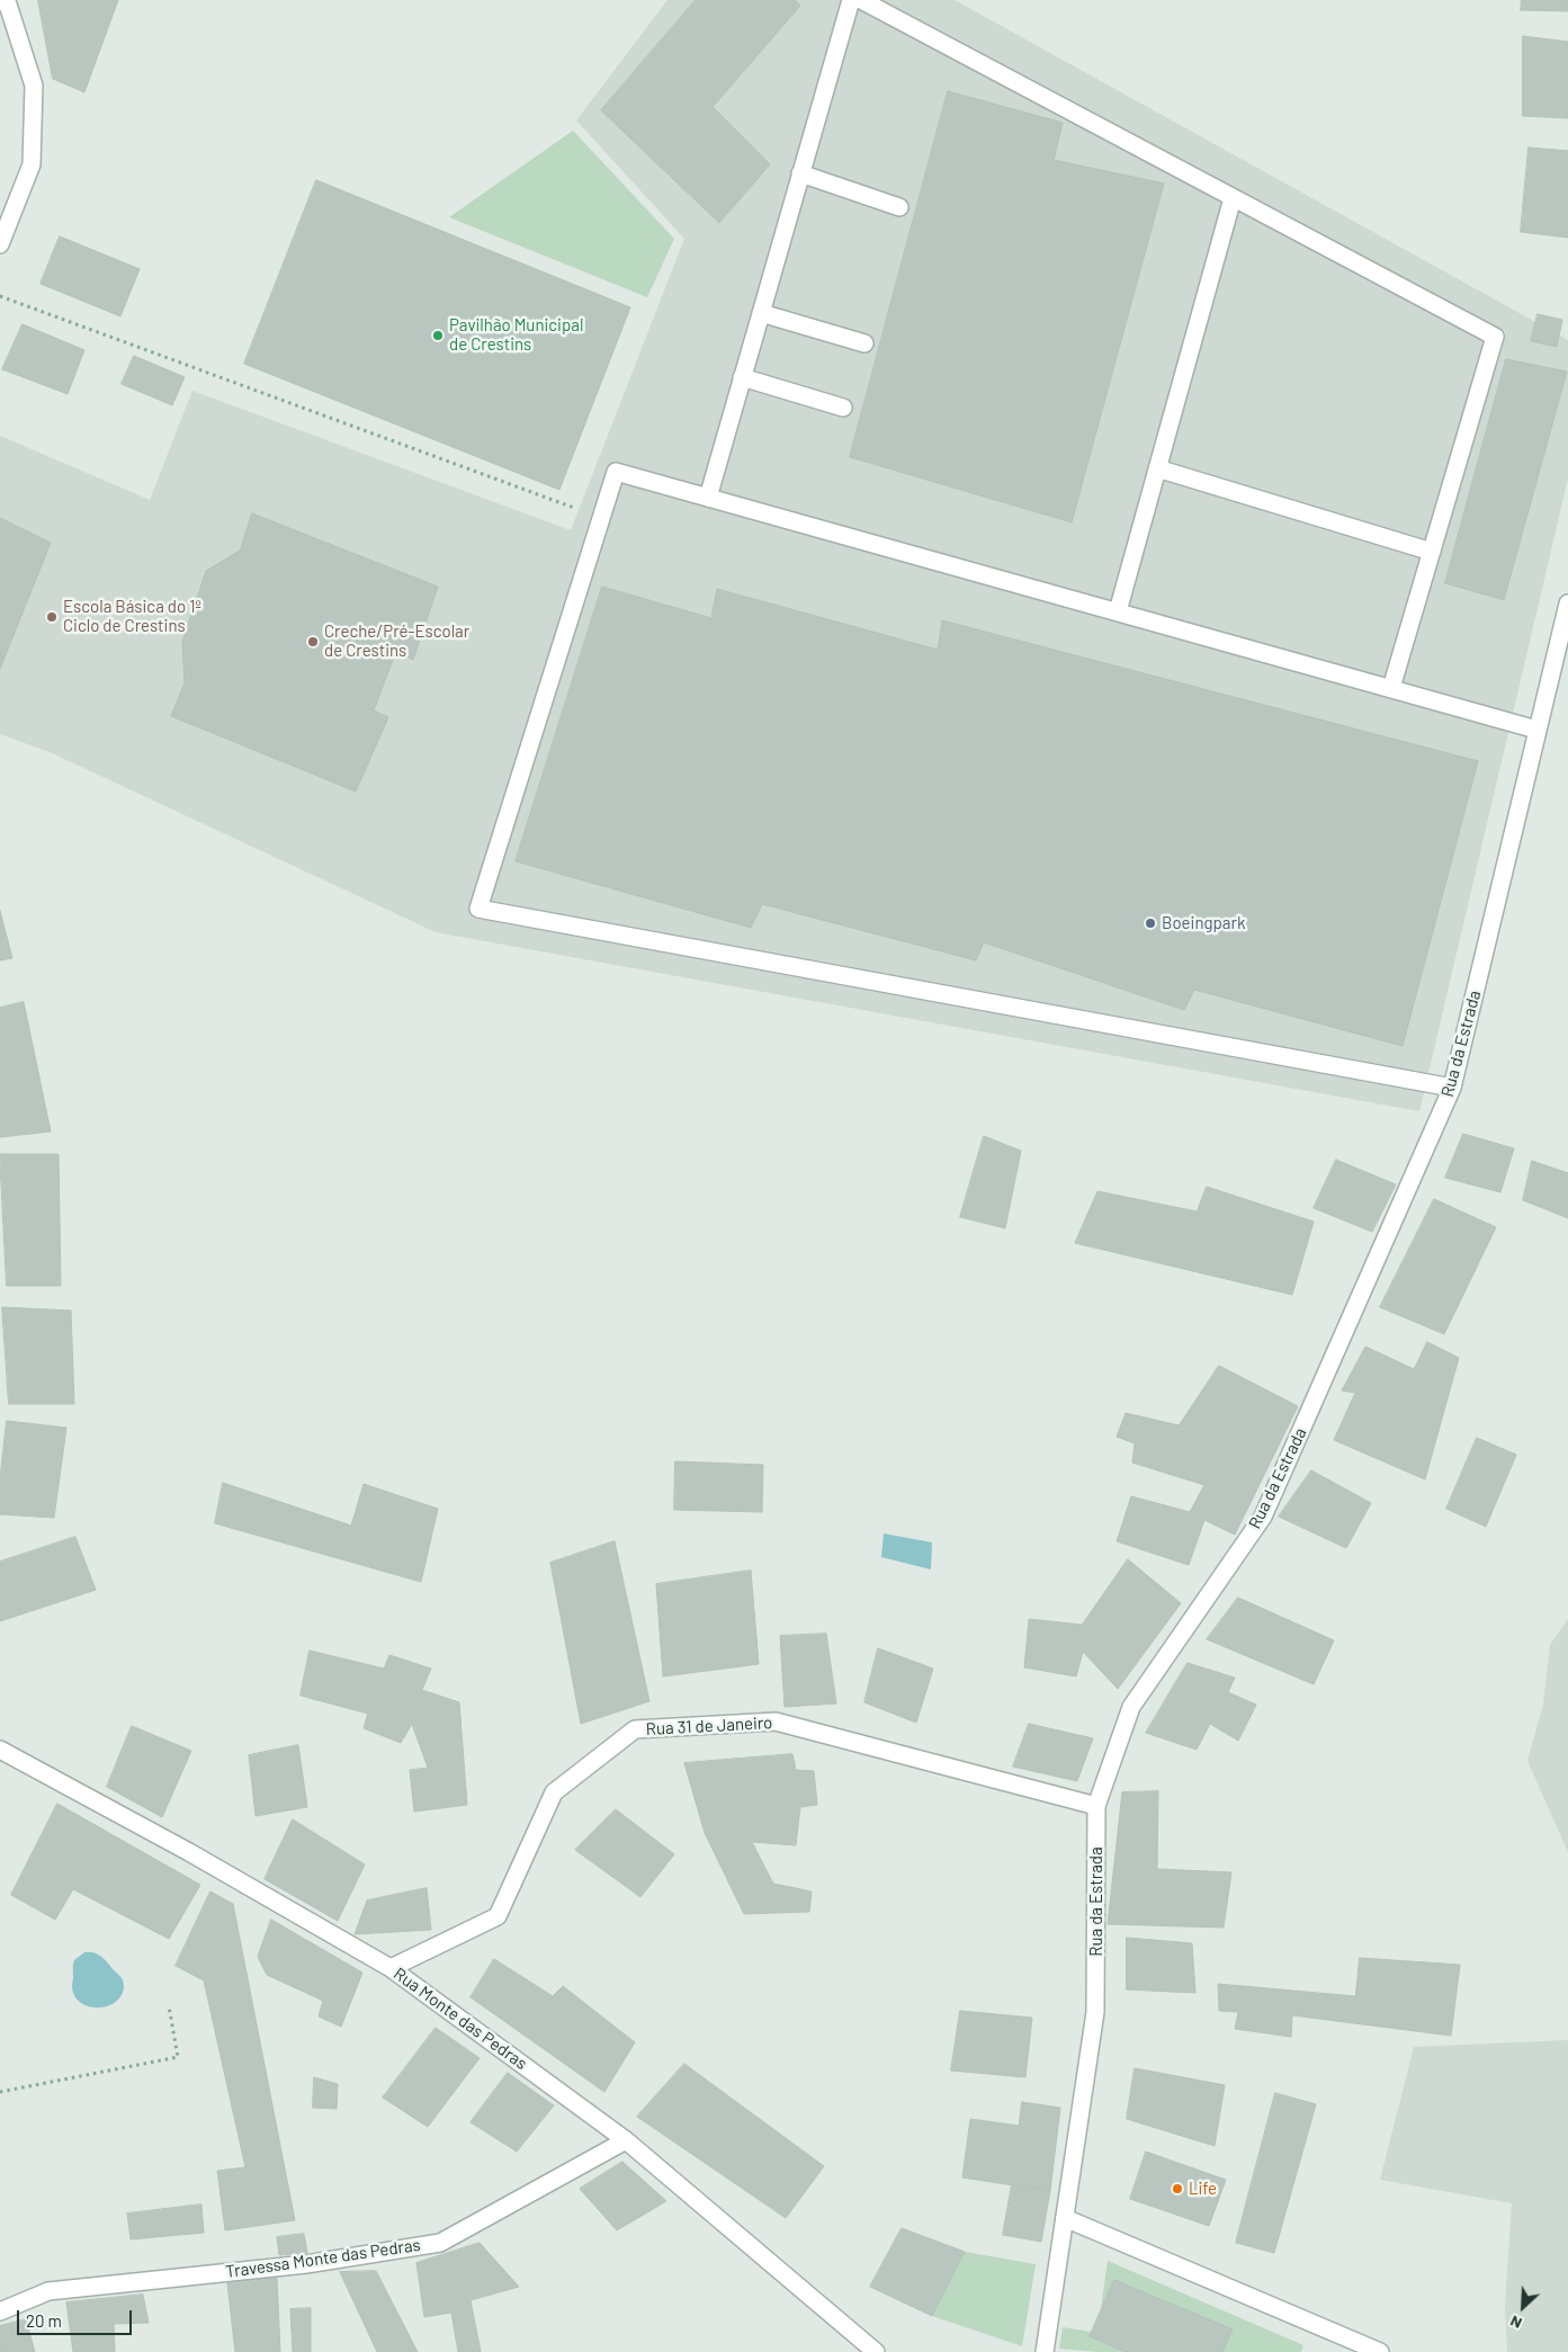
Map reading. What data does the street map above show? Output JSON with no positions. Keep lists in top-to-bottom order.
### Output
{
  "streets": {
    "street": [
      "Rua da Estrada",
      "Rua 31 de Janeiro",
      "Rua Monte das Pedras",
      "Travessa Monte das Pedras"
    ]
  },
  "crossings": [
    ["Rua da Estrada", "Rua 31 de Janeiro"],
    ["Rua 31 de Janeiro", "Rua Monte das Pedras"],
    ["Rua Monte das Pedras", "Travessa Monte das Pedras"]
  ],
  "places": [
    "Pavilhão Municipal de Crestins",
    "Escola Básica do 1º Ciclo de Crestins",
    "Creche/Pré-Escolar de Crestins",
    "Boeingpark",
    "Life"
  ],
  "scale_bar": "20 m",
  "north": "bottom left"
}
